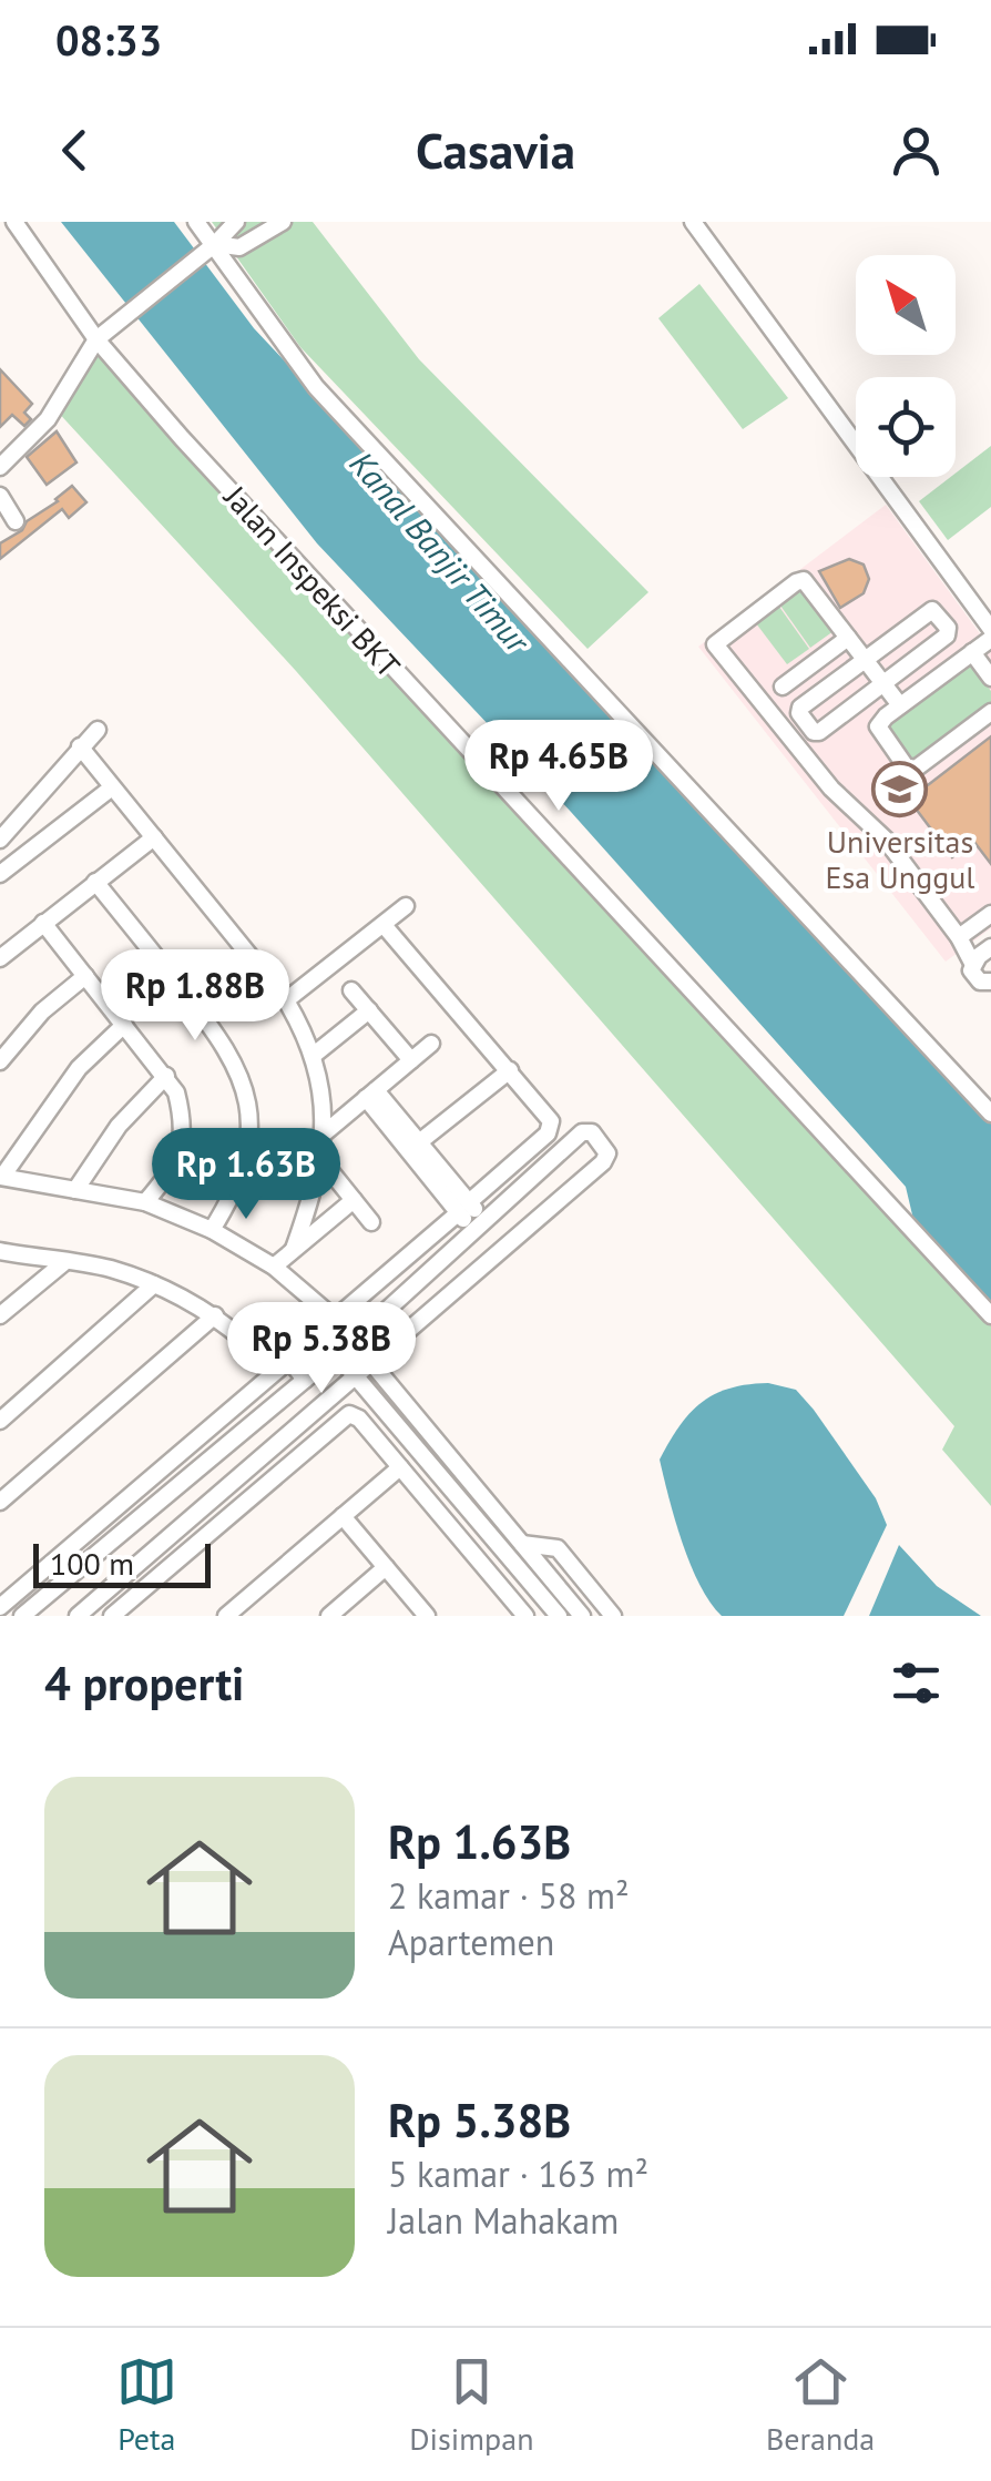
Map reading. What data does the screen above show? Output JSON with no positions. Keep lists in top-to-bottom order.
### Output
{
  "streets": {
    "street": ["Jalan Inspeksi BKT"]
  },
  "water": ["Kanal Banjir Timur"],
  "places": {
    "school or university": ["Universitas Esa Unggul"]
  },
  "scale_bar": "100 m",
  "north": "top left",
  "page": {
    "status": "08:33",
    "header": "Casavia",
    "price": [
      "Rp 4.65B",
      "Rp 1.88B",
      "Rp 1.63B",
      "Rp 5.38B"
    ],
    "scale": "100 m",
    "heading": "4 properti",
    "list": [
      {
        "name": "Rp 1.63B",
        "note": "2 kamar · 58 m² · Apartemen"
      },
      {
        "name": "Rp 5.38B",
        "note": "5 kamar · 163 m² · Jalan Mahakam"
      }
    ],
    "tabs": ["Peta", "Disimpan", "Beranda"]
  }
}
